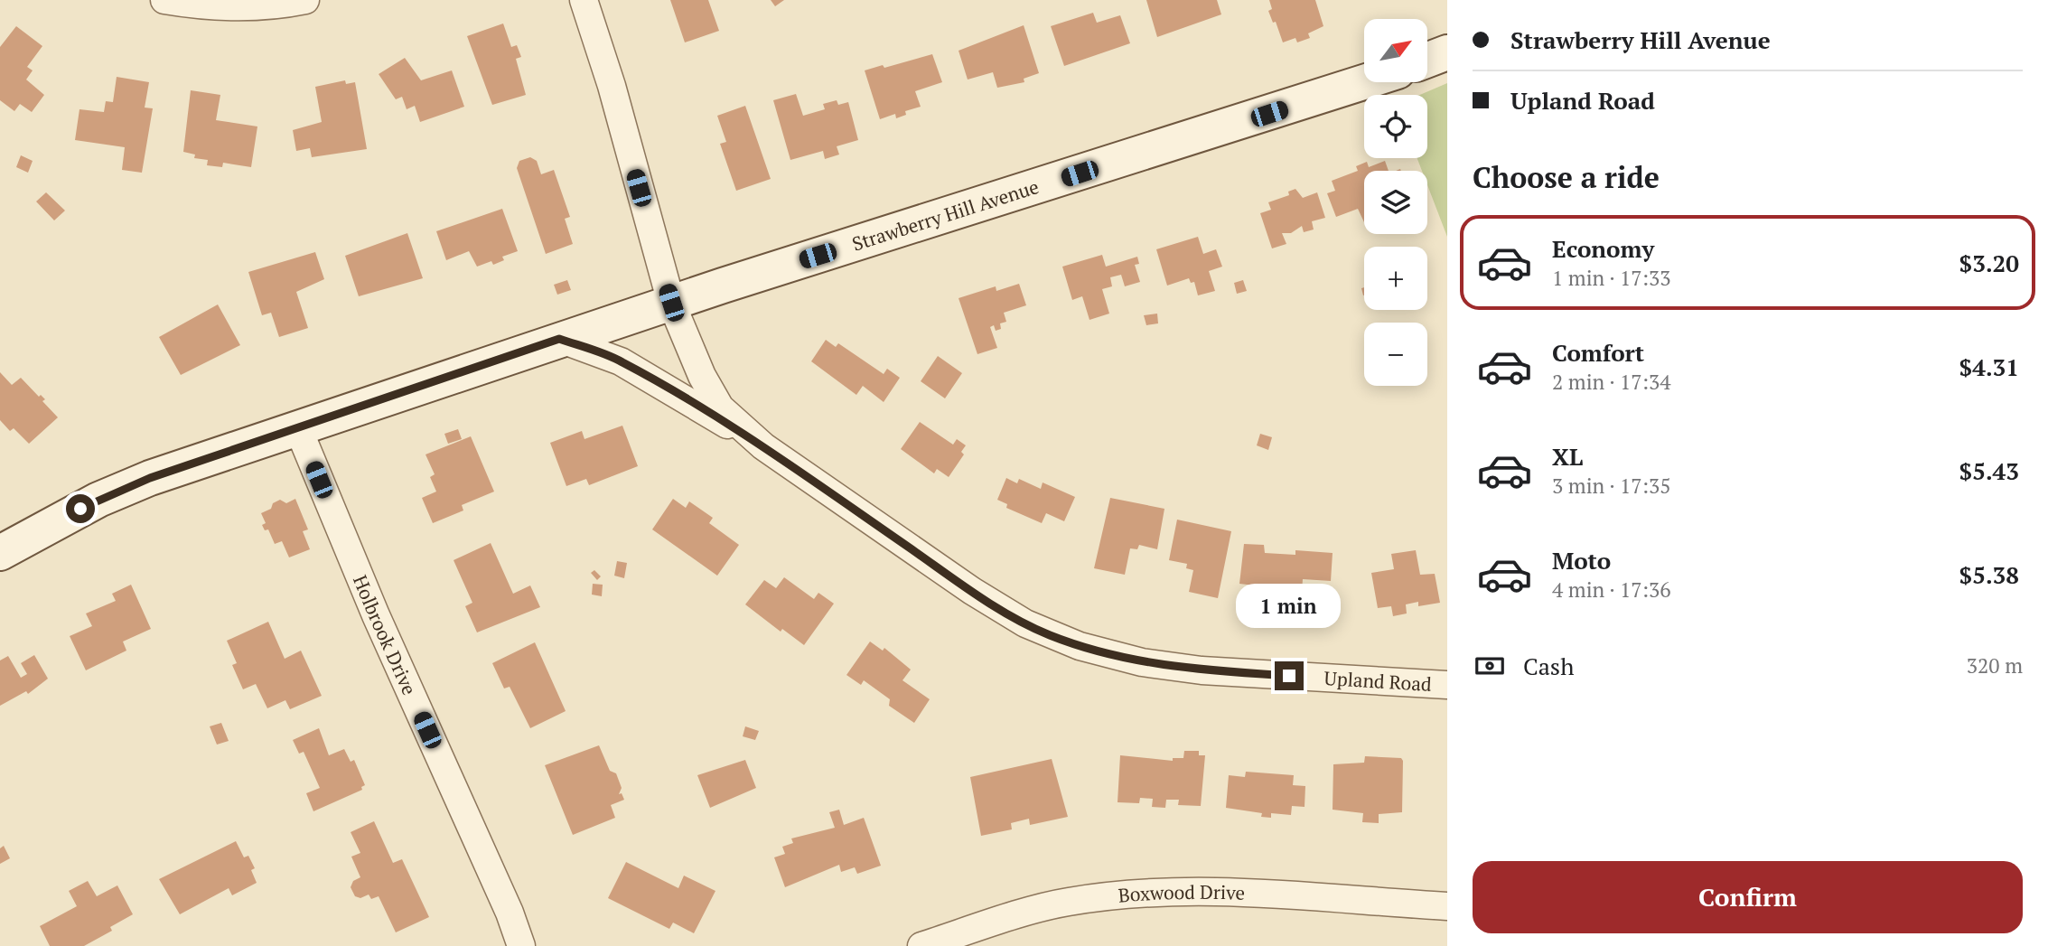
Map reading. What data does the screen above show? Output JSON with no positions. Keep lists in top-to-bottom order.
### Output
{
  "streets": {
    "main road": ["Strawberry Hill Avenue"],
    "street": ["Holbrook Drive", "Upland Road", "Boxwood Drive"]
  },
  "crossings": [
    ["Strawberry Hill Avenue", "Holbrook Drive"],
    ["Strawberry Hill Avenue", "Upland Road"]
  ],
  "north": "top right",
  "page": {
    "banner": ["Strawberry Hill Avenue", "Upland Road"],
    "map_buttons": ["+", "−"],
    "heading": "Choose a ride",
    "list": [
      {
        "name": "Economy",
        "note": "1 min · 17:33",
        "value": "$3.20"
      },
      {
        "name": "Comfort",
        "note": "2 min · 17:34",
        "value": "$4.31"
      },
      {
        "name": "XL",
        "note": "3 min · 17:35",
        "value": "$5.43"
      },
      {
        "name": "Moto",
        "note": "4 min · 17:36",
        "value": "$5.38"
      }
    ],
    "bubble": "1 min",
    "pay": ["Cash", "320 m"],
    "buttons": "Confirm"
  }
}
